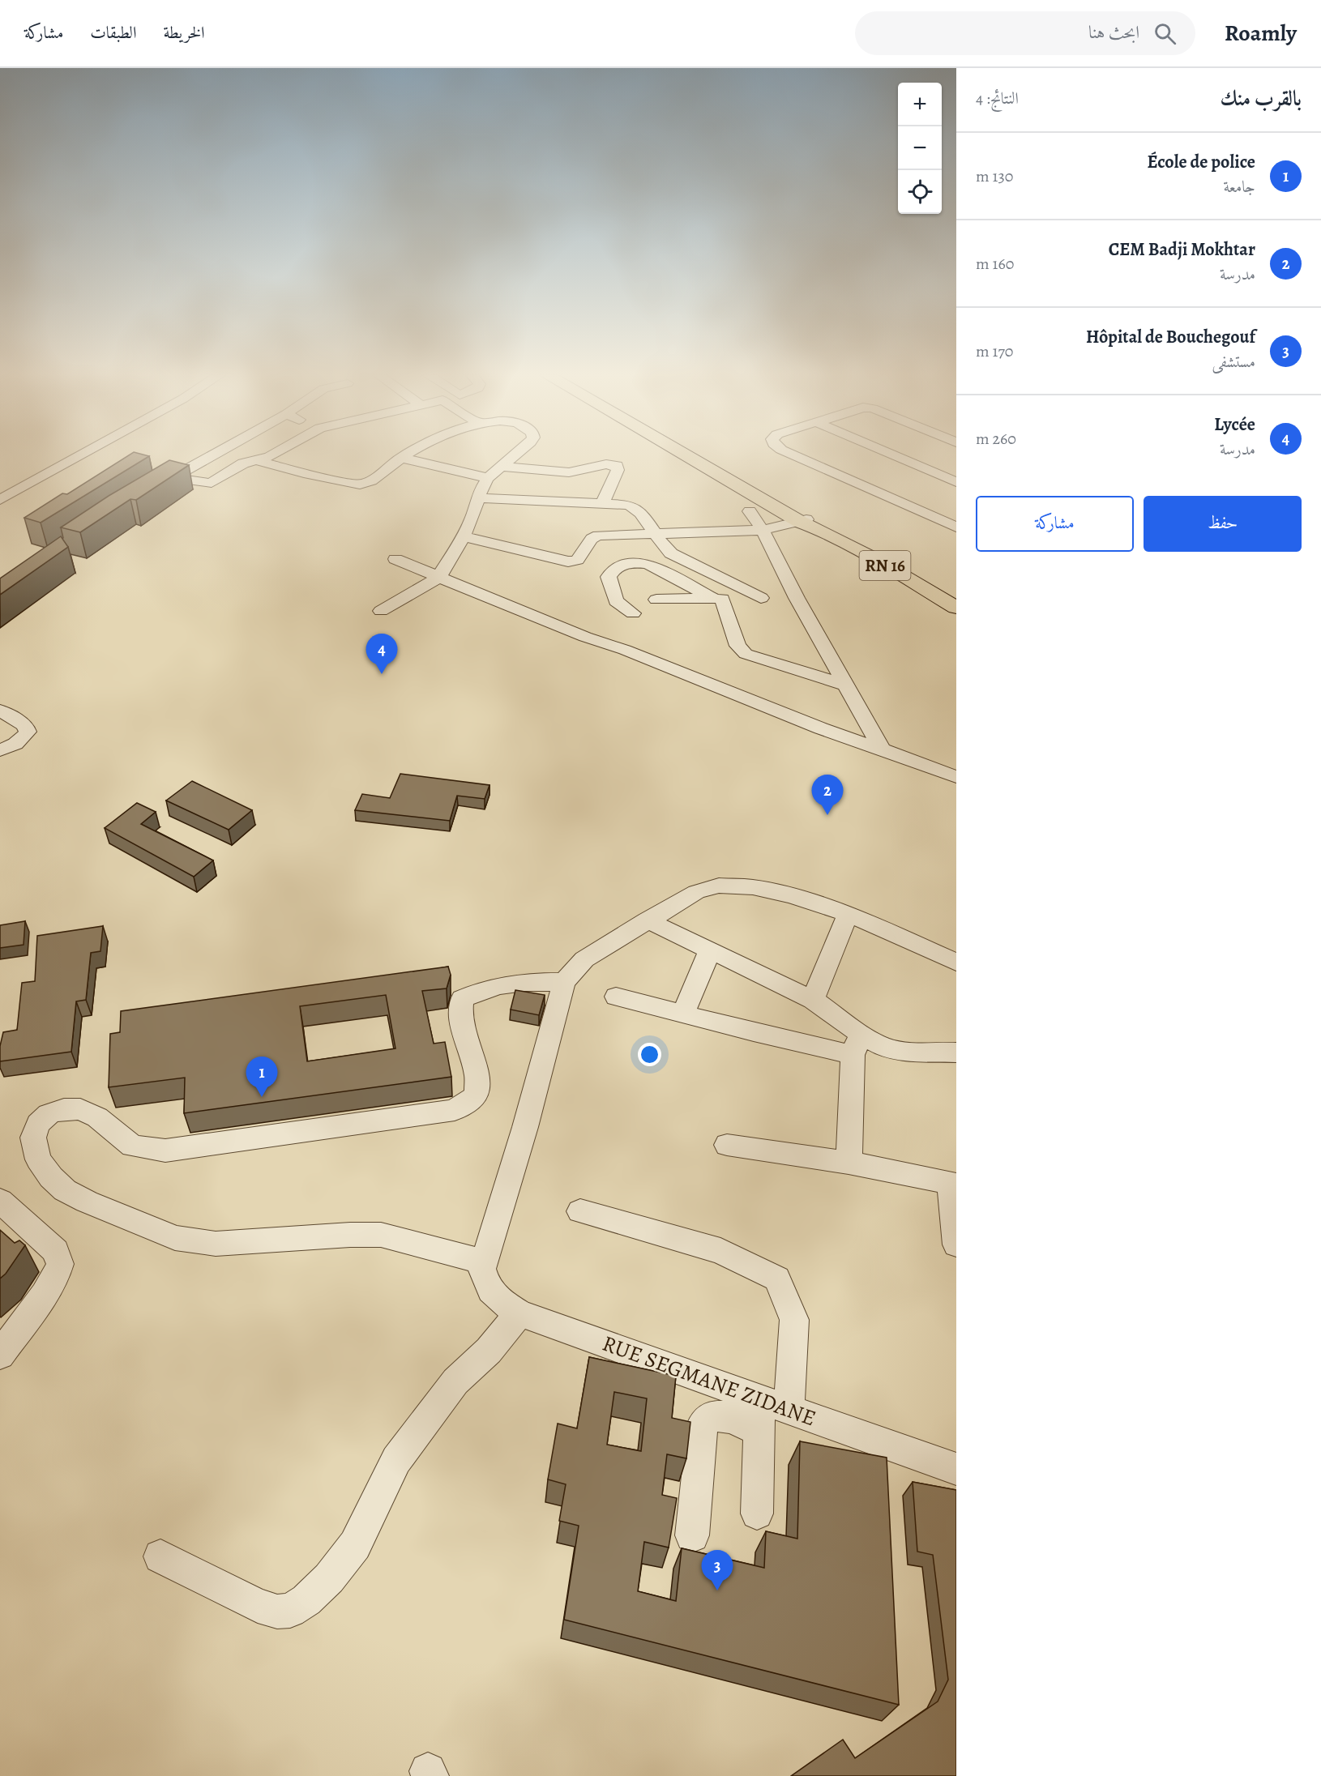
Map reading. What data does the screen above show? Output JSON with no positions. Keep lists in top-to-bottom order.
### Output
{
  "streets": {
    "main road": ["RN 16"],
    "street": ["RUE SEGMANE ZIDANE"]
  },
  "page": {
    "header": "Roamly",
    "search": "ابحث هنا",
    "nav": ["الخريطة", "الطبقات", "مشاركة"],
    "heading": ["بالقرب منك", "النتائج: 4"],
    "map_buttons": ["+", "−"],
    "list": [
      {
        "mark": "1",
        "name": "École de police",
        "note": "جامعة",
        "value": "130 m"
      },
      {
        "mark": "2",
        "name": "CEM Badji Mokhtar",
        "note": "مدرسة",
        "value": "160 m"
      },
      {
        "mark": "3",
        "name": "Hôpital de Bouchegouf",
        "note": "مستشفى",
        "value": "170 m"
      },
      {
        "mark": "4",
        "name": "Lycée",
        "note": "مدرسة",
        "value": "260 m"
      }
    ],
    "buttons": ["حفظ", "مشاركة"],
    "pins": [
      "4",
      "2",
      "1",
      "3"
    ]
  }
}
